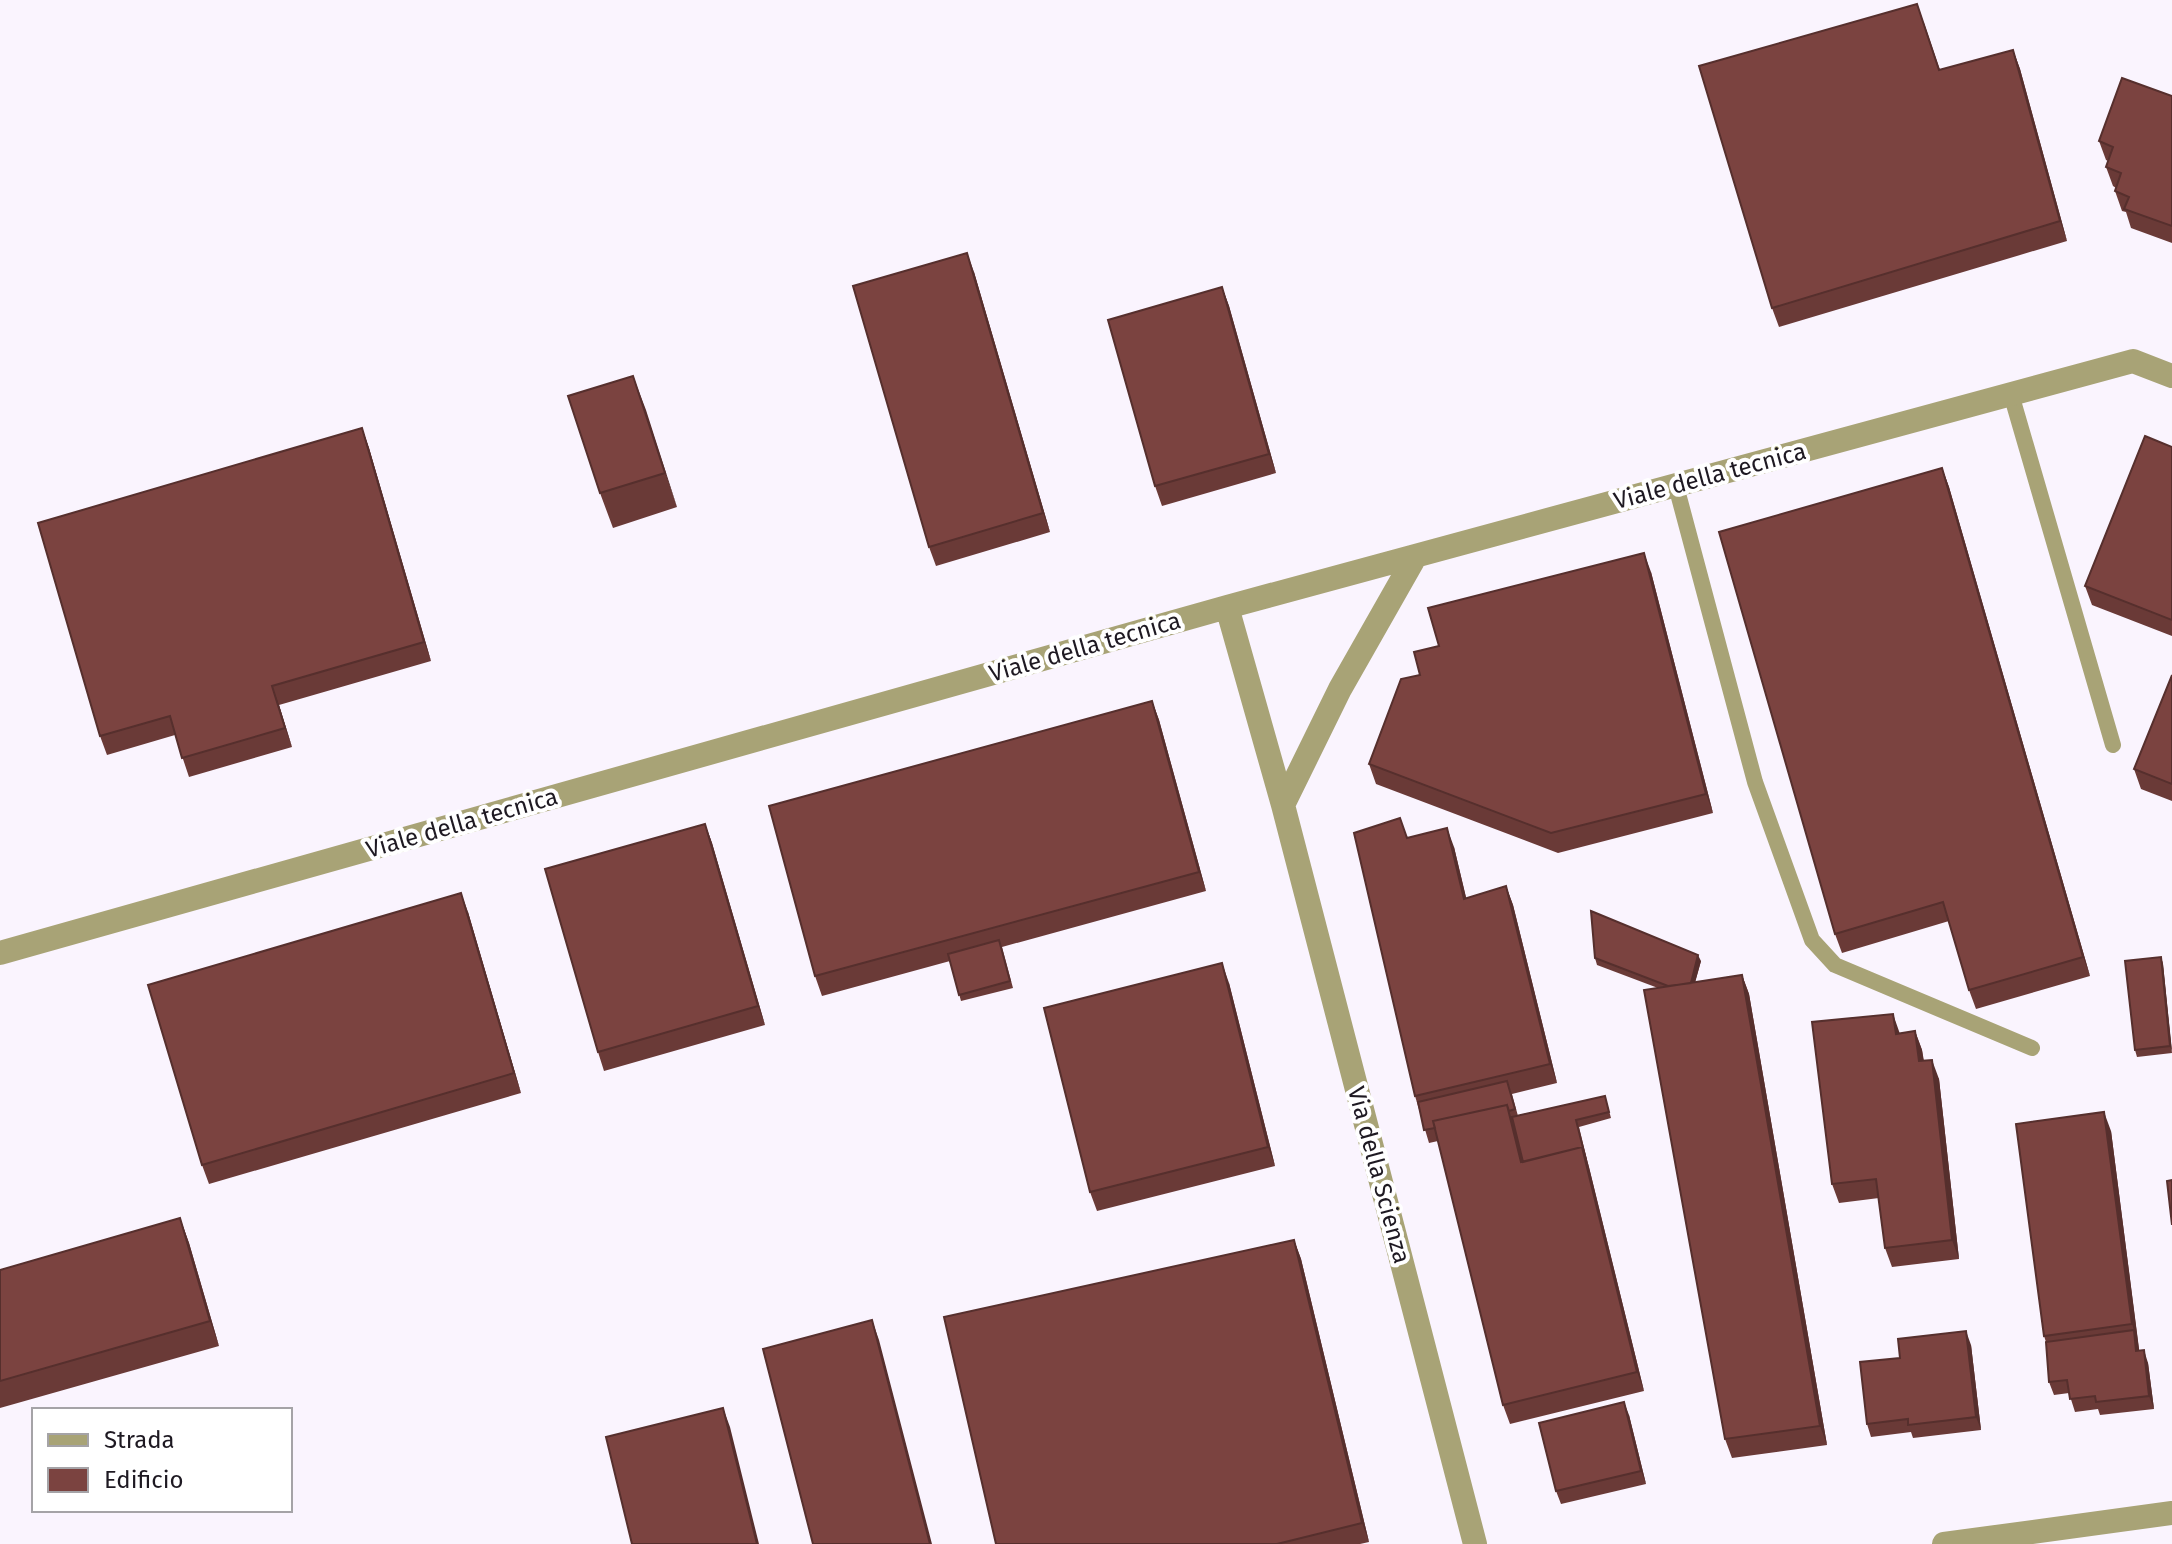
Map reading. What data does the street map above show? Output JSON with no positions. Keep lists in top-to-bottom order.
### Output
{
  "streets": {
    "street": ["Viale della tecnica", "Via della Scienza"]
  },
  "crossings": [
    ["Viale della tecnica", "Via della Scienza"]
  ],
  "legend": ["Strada", "Edificio"]
}
